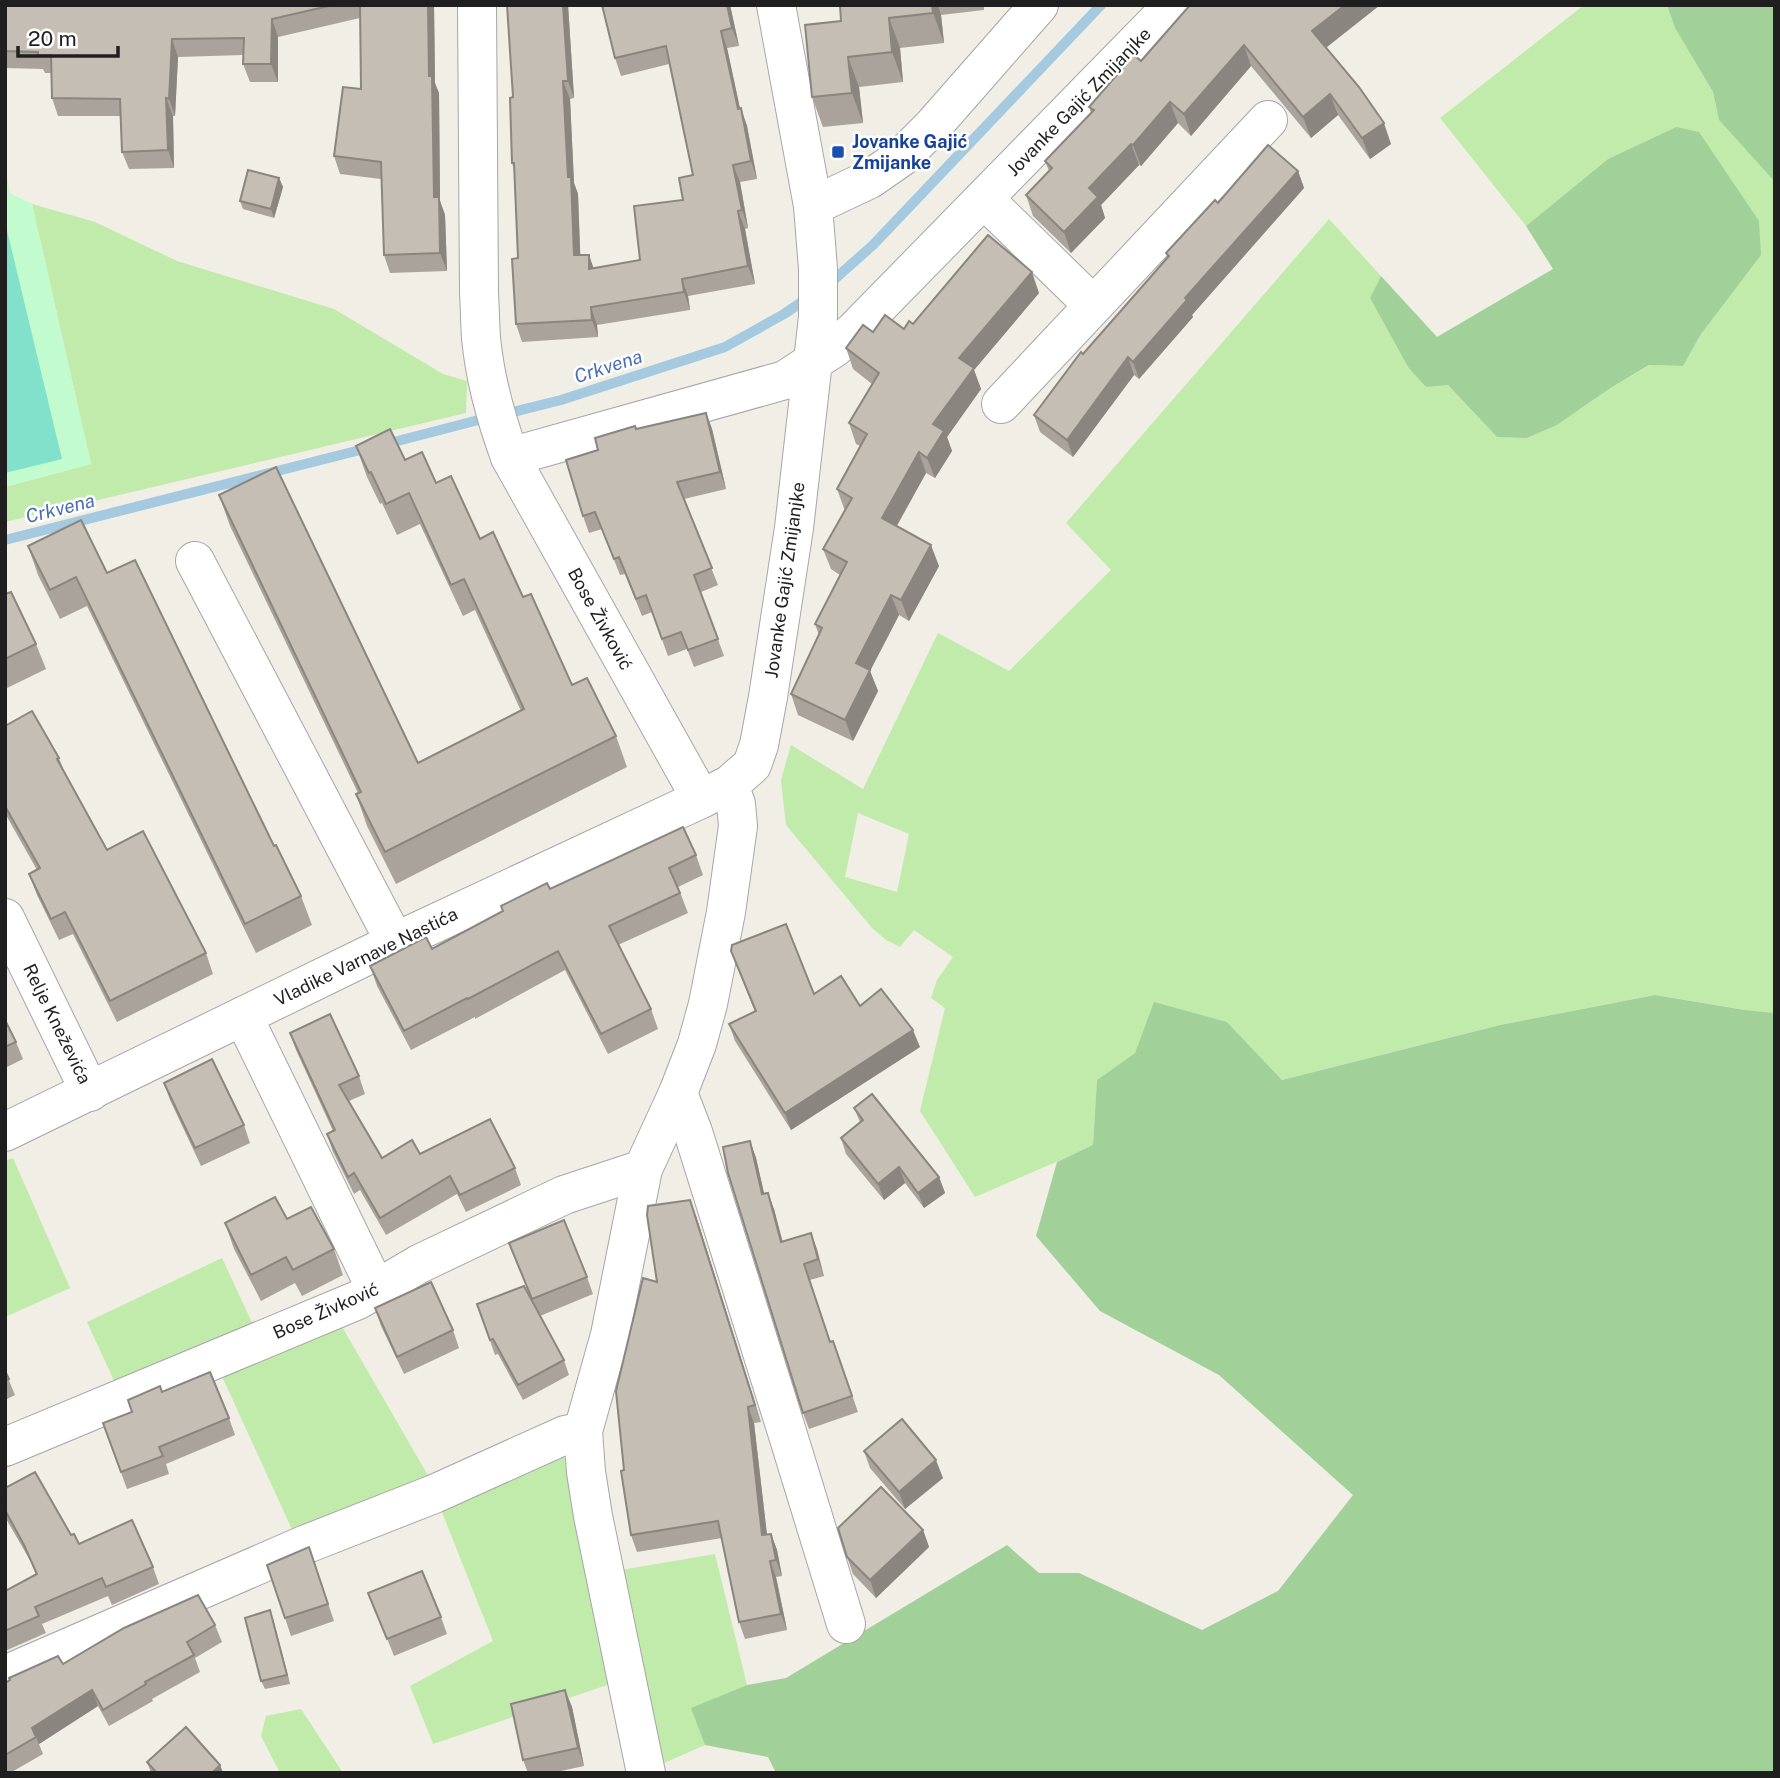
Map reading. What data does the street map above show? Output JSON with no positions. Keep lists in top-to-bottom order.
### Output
{
  "streets": {
    "street": [
      "Jovanke Gajić Zmijanjke",
      "Bose Živković",
      "Vladike Varnave Nastića",
      "Relje Kneževića"
    ]
  },
  "crossings": [
    ["Jovanke Gajić Zmijanjke", "Bose Živković"],
    ["Jovanke Gajić Zmijanjke", "Vladike Varnave Nastića"],
    ["Bose Živković", "Vladike Varnave Nastića"],
    ["Vladike Varnave Nastića", "Relje Kneževića"]
  ],
  "water": ["Crkvena"],
  "places": {
    "transit": ["Jovanke Gajić Zmijanke"]
  },
  "scale_bar": "20 m"
}
